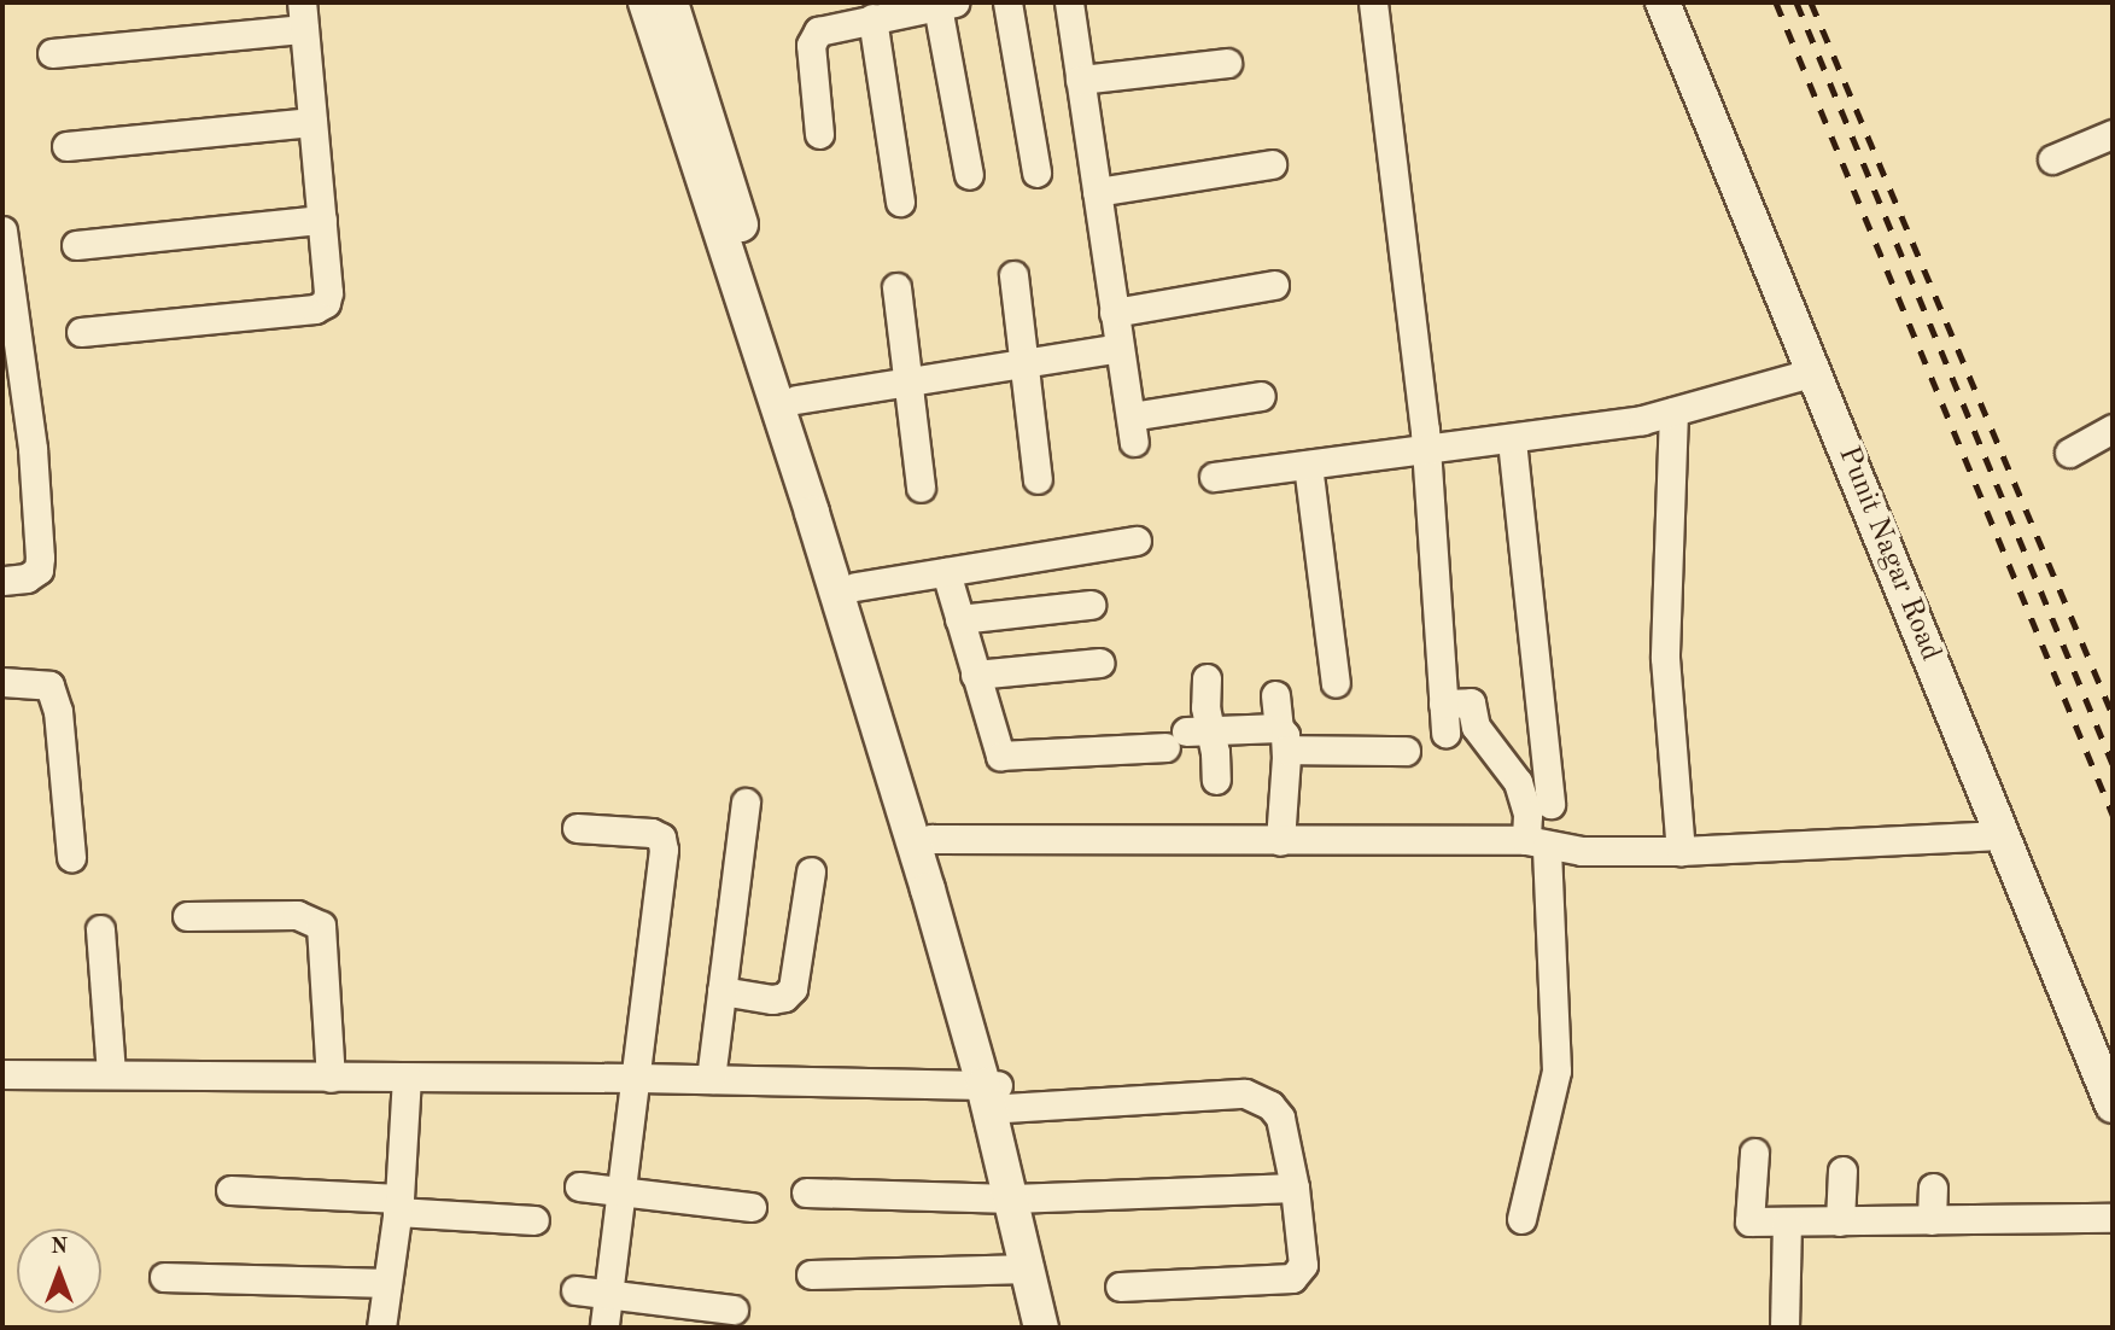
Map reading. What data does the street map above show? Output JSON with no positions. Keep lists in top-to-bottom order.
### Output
{
  "streets": {
    "street": ["Punit Nagar Road"]
  },
  "north": "top"
}
